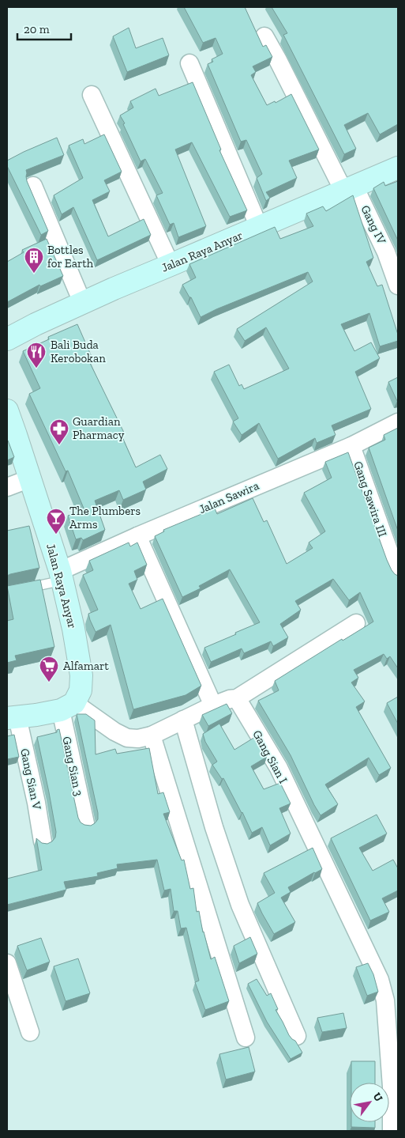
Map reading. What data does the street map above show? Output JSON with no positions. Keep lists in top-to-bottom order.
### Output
{
  "streets": {
    "street": [
      "Gang IV",
      "Jalan Raya Anyar",
      "Jalan Sawira",
      "Gang Sawira III",
      "Gang Sian I",
      "Gang Sian 3",
      "Gang Sian V"
    ]
  },
  "crossings": [
    ["Gang IV", "Jalan Raya Anyar"],
    ["Jalan Raya Anyar", "Jalan Sawira"],
    ["Jalan Raya Anyar", "Gang Sian 3"],
    ["Jalan Sawira", "Gang Sawira III"]
  ],
  "places": {
    "building": ["Bottles for Earth"],
    "restaurant": ["Bali Buda Kerobokan"],
    "pharmacy": ["Guardian Pharmacy"],
    "bar": ["The Plumbers Arms"],
    "supermarket": ["Alfamart"]
  },
  "scale_bar": "20 m",
  "north": "top right"
}
